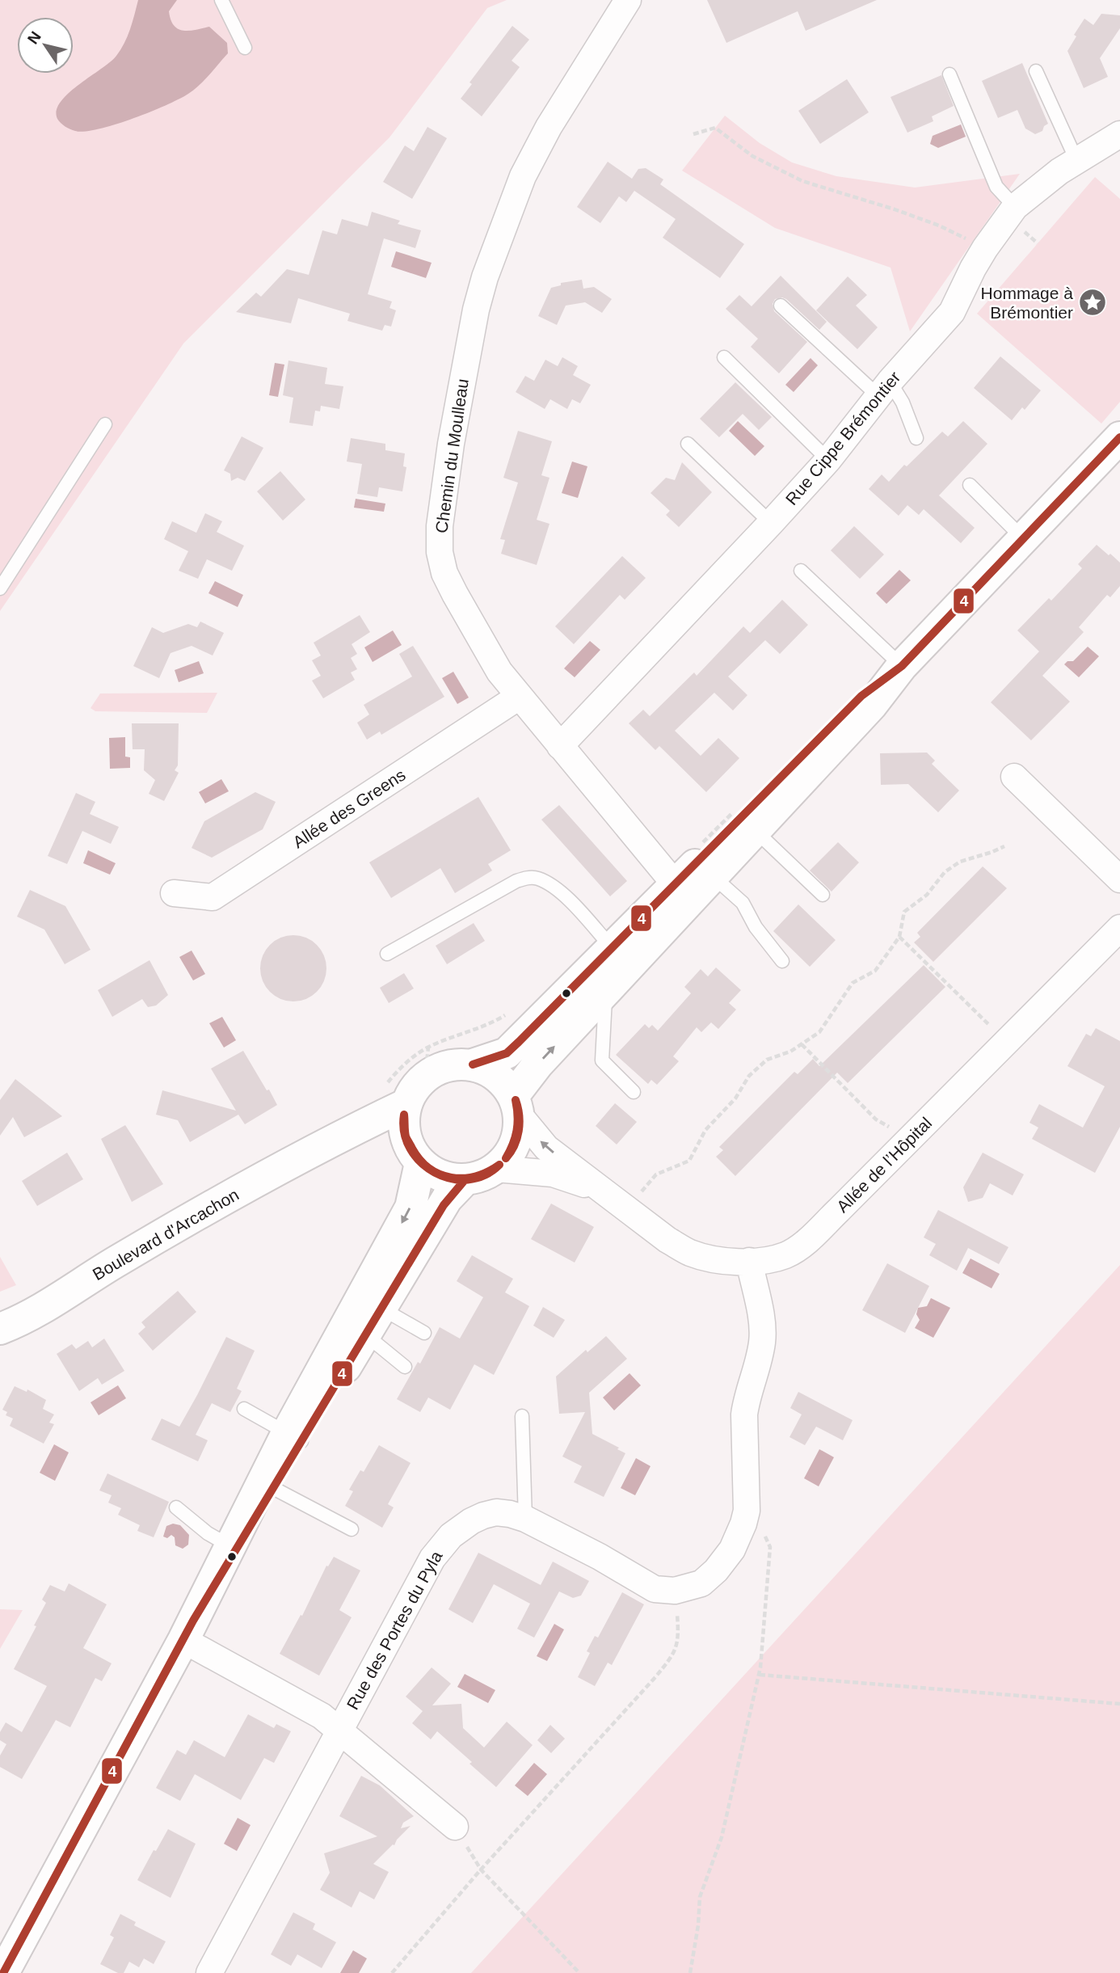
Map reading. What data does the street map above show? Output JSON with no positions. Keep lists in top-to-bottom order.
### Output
{
  "streets": {
    "main road": ["Boulevard d'Arcachon"],
    "street": [
      "Rue Cippe Brémontier",
      "Chemin du Moulleau",
      "Allée des Greens",
      "Allée de l’Hôpital",
      "Rue des Portes du Pyla"
    ]
  },
  "crossings": [
    ["Rue Cippe Brémontier", "Chemin du Moulleau"],
    ["Chemin du Moulleau", "Allée des Greens"],
    ["Allée de l’Hôpital", "Boulevard d'Arcachon"],
    ["Allée de l’Hôpital", "Rue des Portes du Pyla"]
  ],
  "places": {
    "place": ["Hommage à Brémontier"]
  },
  "lines": ["transit line 4"],
  "north": "top left"
}
